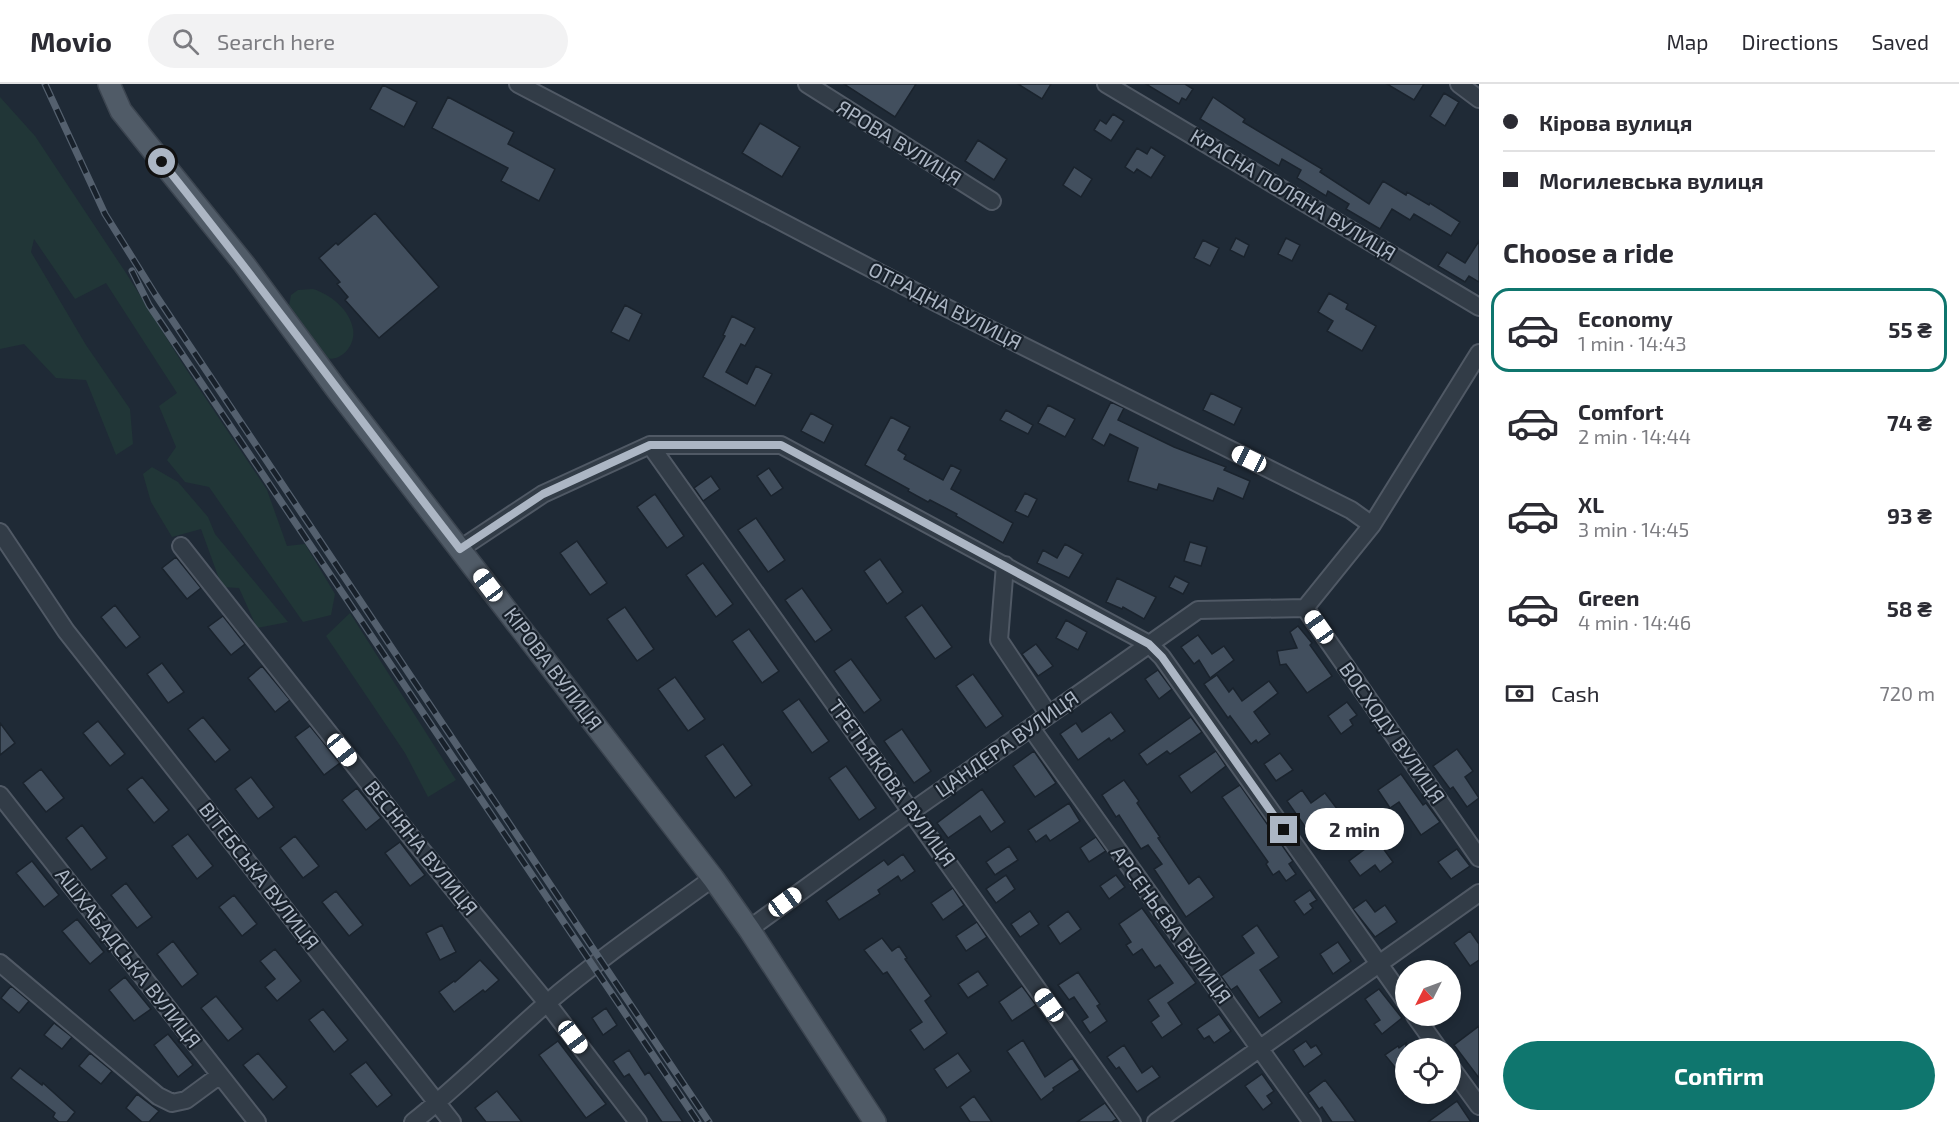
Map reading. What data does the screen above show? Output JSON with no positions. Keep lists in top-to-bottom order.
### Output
{
  "streets": {
    "main road": ["КІРОВА ВУЛИЦЯ"],
    "street": [
      "ЯРОВА ВУЛИЦЯ",
      "КРАСНА ПОЛЯНА ВУЛИЦЯ",
      "ОТРАДНА ВУЛИЦЯ",
      "ВОСХОДУ ВУЛИЦЯ",
      "ЦАНДЕРА ВУЛИЦЯ",
      "ТРЕТЬЯКОВА ВУЛИЦЯ",
      "ВЕСНЯНА ВУЛИЦЯ",
      "ВІТЕБСЬКА ВУЛИЦЯ",
      "АРСЕНЬЄВА ВУЛИЦЯ",
      "АШХАБАДСЬКА ВУЛИЦЯ"
    ]
  },
  "crossings": [
    ["КІРОВА ВУЛИЦЯ", "ЦАНДЕРА ВУЛИЦЯ"],
    ["ВОСХОДУ ВУЛИЦЯ", "ЦАНДЕРА ВУЛИЦЯ"],
    ["ЦАНДЕРА ВУЛИЦЯ", "ТРЕТЬЯКОВА ВУЛИЦЯ"],
    ["ЦАНДЕРА ВУЛИЦЯ", "АРСЕНЬЄВА ВУЛИЦЯ"]
  ],
  "north": "bottom left",
  "page": {
    "header": "Movio",
    "search": "Search here",
    "nav": ["Map", "Directions", "Saved"],
    "banner": ["Кірова вулиця", "Могилевська вулиця"],
    "heading": "Choose a ride",
    "list": [
      {
        "name": "Economy",
        "note": "1 min · 14:43",
        "value": "55 ₴"
      },
      {
        "name": "Comfort",
        "note": "2 min · 14:44",
        "value": "74 ₴"
      },
      {
        "name": "XL",
        "note": "3 min · 14:45",
        "value": "93 ₴"
      },
      {
        "name": "Green",
        "note": "4 min · 14:46",
        "value": "58 ₴"
      }
    ],
    "pay": ["Cash", "720 m"],
    "bubble": "2 min",
    "buttons": "Confirm"
  }
}
